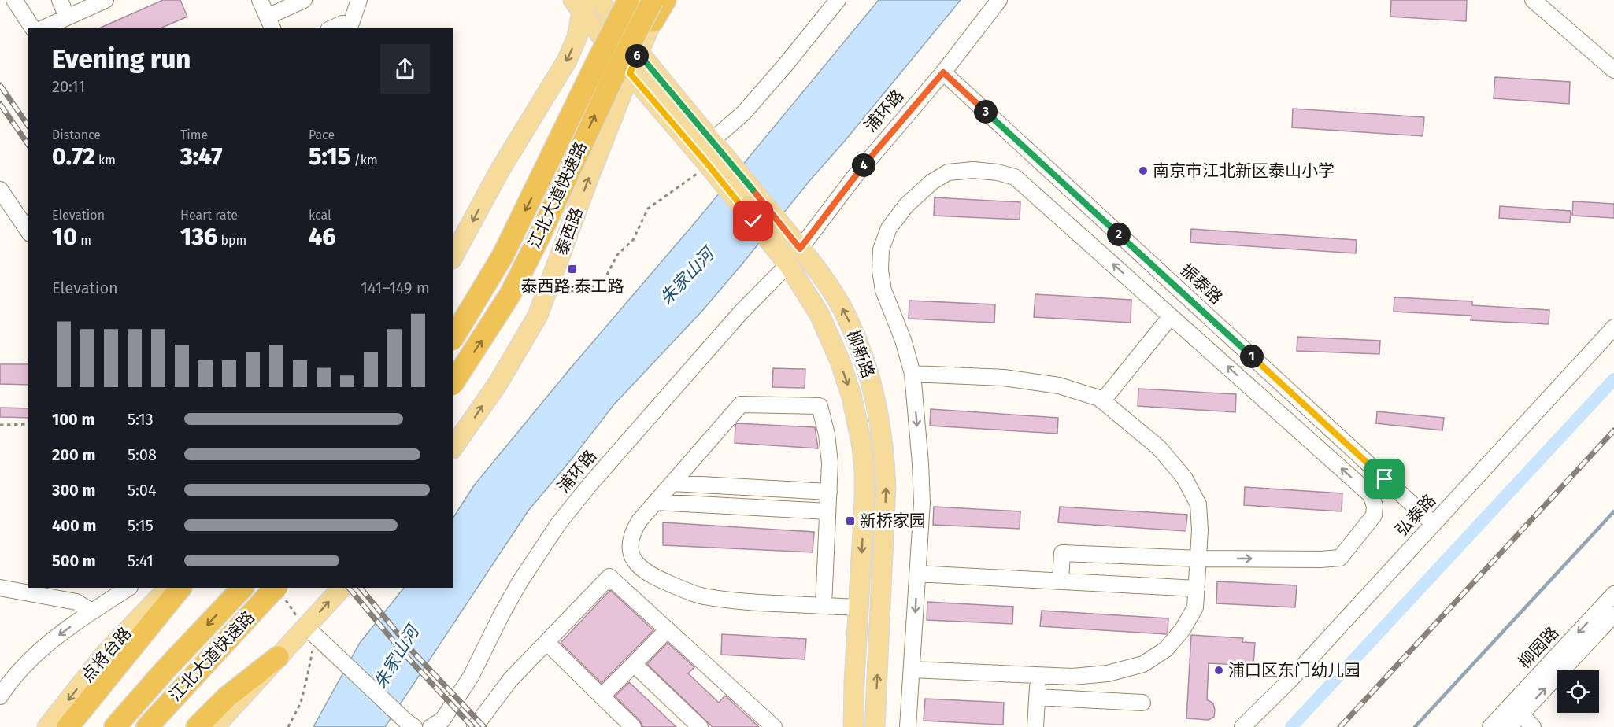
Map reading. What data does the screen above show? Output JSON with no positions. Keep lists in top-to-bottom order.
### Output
{
  "streets": {
    "highway": ["江北大道快速路"],
    "main road": ["泰西路", "柳新路", "点将台路"],
    "street": [
      "浦环路",
      "振泰路",
      "弘泰路",
      "柳园路"
    ]
  },
  "crossings": [
    ["浦环路", "振泰路"],
    ["浦环路", "柳新路"],
    ["泰西路", "柳新路"],
    ["振泰路", "弘泰路"]
  ],
  "water": ["朱家山河"],
  "places": {
    "other": ["南京市江北新区泰山小学", "浦口区东门幼儿园"],
    "transit": ["泰西路·泰工路", "新桥家园"]
  },
  "page": {
    "heading": ["Evening run", "20:11"],
    "pins": [
      "6",
      "3",
      "4",
      "2",
      "1"
    ],
    "stats": [
      ["Distance", "0.72 km"],
      ["Time", "3:47"],
      ["Pace", "5:15 /km"],
      ["Elevation", "10 m"],
      ["Heart rate", "136 bpm"],
      ["kcal", "46"]
    ],
    "chart": ["Elevation", "141–149 m"],
    "list": [
      {
        "name": "100 m",
        "note": "5:13"
      },
      {
        "name": "200 m",
        "note": "5:08"
      },
      {
        "name": "300 m",
        "note": "5:04"
      },
      {
        "name": "400 m",
        "note": "5:15"
      },
      {
        "name": "500 m",
        "note": "5:41"
      }
    ]
  }
}
